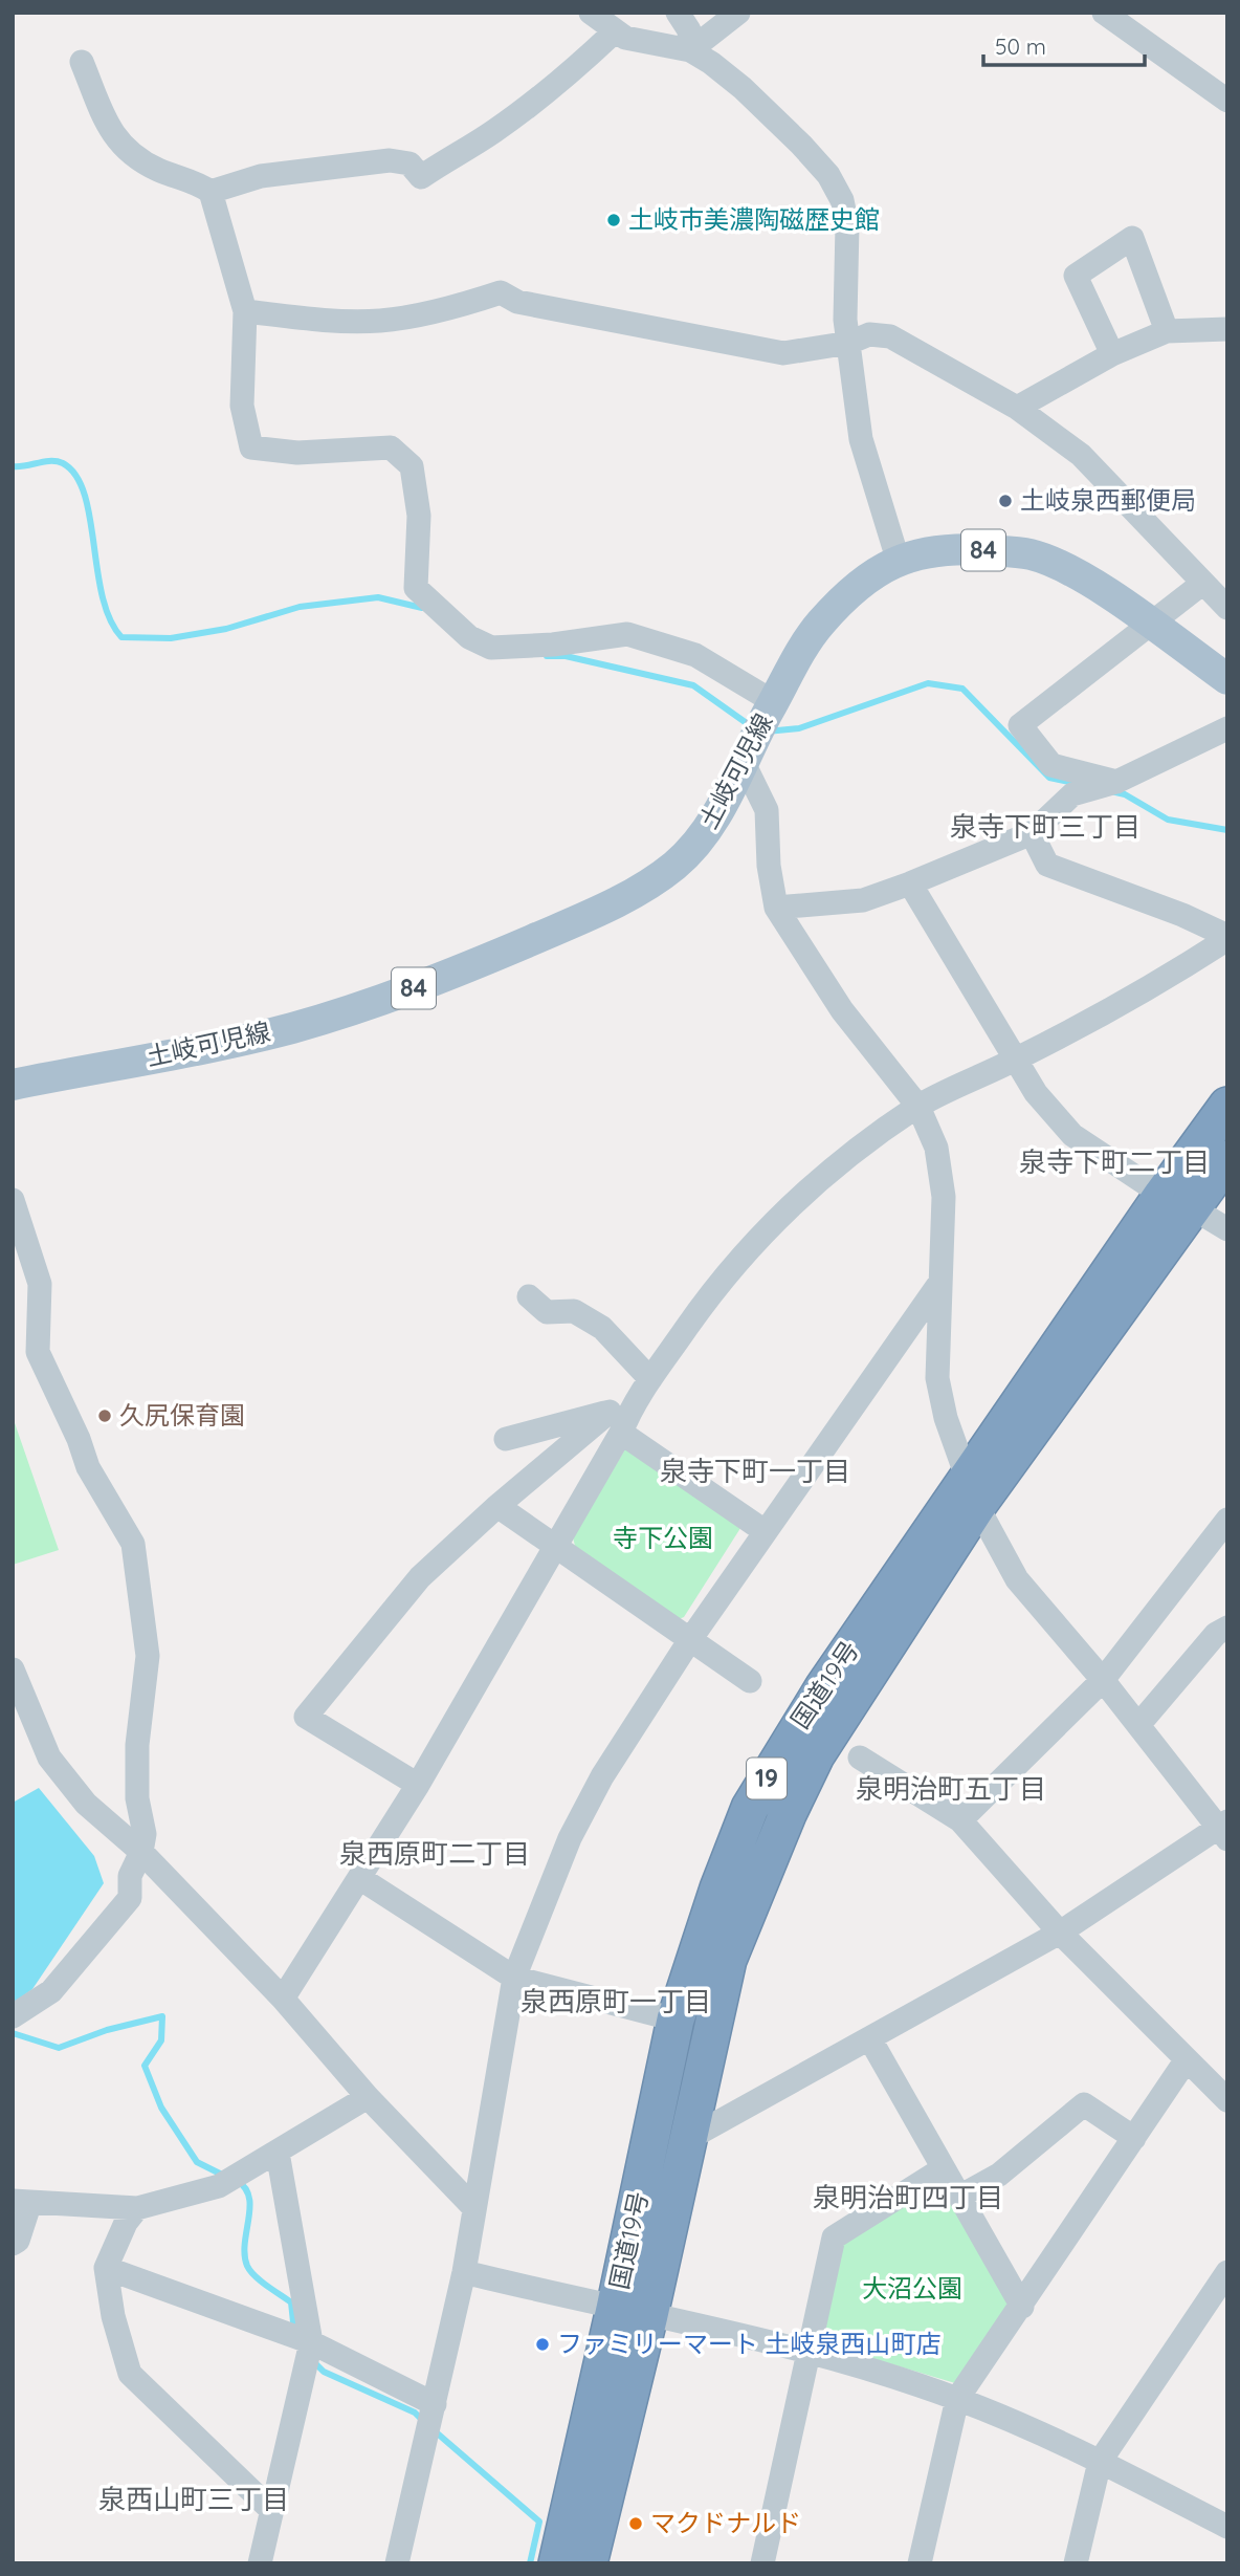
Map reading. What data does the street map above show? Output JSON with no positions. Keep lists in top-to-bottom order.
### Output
{
  "streets": {
    "highway": ["国道19号", "19"],
    "main road": ["84", "土岐可児線"]
  },
  "districts": [
    "泉寺下町三丁目",
    "泉寺下町二丁目",
    "泉寺下町一丁目",
    "泉明治町五丁目",
    "泉西原町二丁目",
    "泉西原町一丁目",
    "泉明治町四丁目",
    "泉西山町三丁目"
  ],
  "parks": ["寺下公園", "大沼公園"],
  "places": [
    "土岐市美濃陶磁歴史館",
    "土岐泉西郵便局",
    "久尻保育園",
    "ファミリーマート 土岐泉西山町店",
    "マクドナルド"
  ],
  "scale_bar": "50 m"
}
